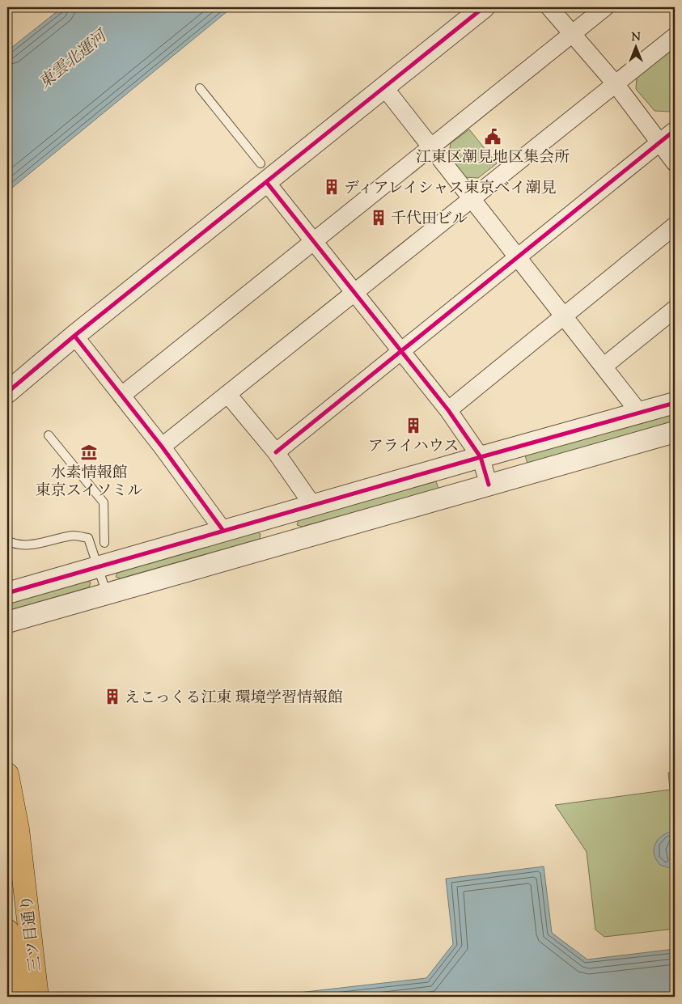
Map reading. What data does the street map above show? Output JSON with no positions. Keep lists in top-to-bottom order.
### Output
{
  "streets": {
    "main road": ["三ツ目通り"]
  },
  "water": ["東雲北運河"],
  "places": {
    "public building": ["江東区潮見地区集会所"],
    "building": [
      "ディアレイシャス東京ベイ潮見",
      "千代田ビル",
      "アライハウス",
      "えこっくる江東 環境学習情報館"
    ],
    "museum": ["水素情報館 東京スイソミル"]
  },
  "north": "top"
}
